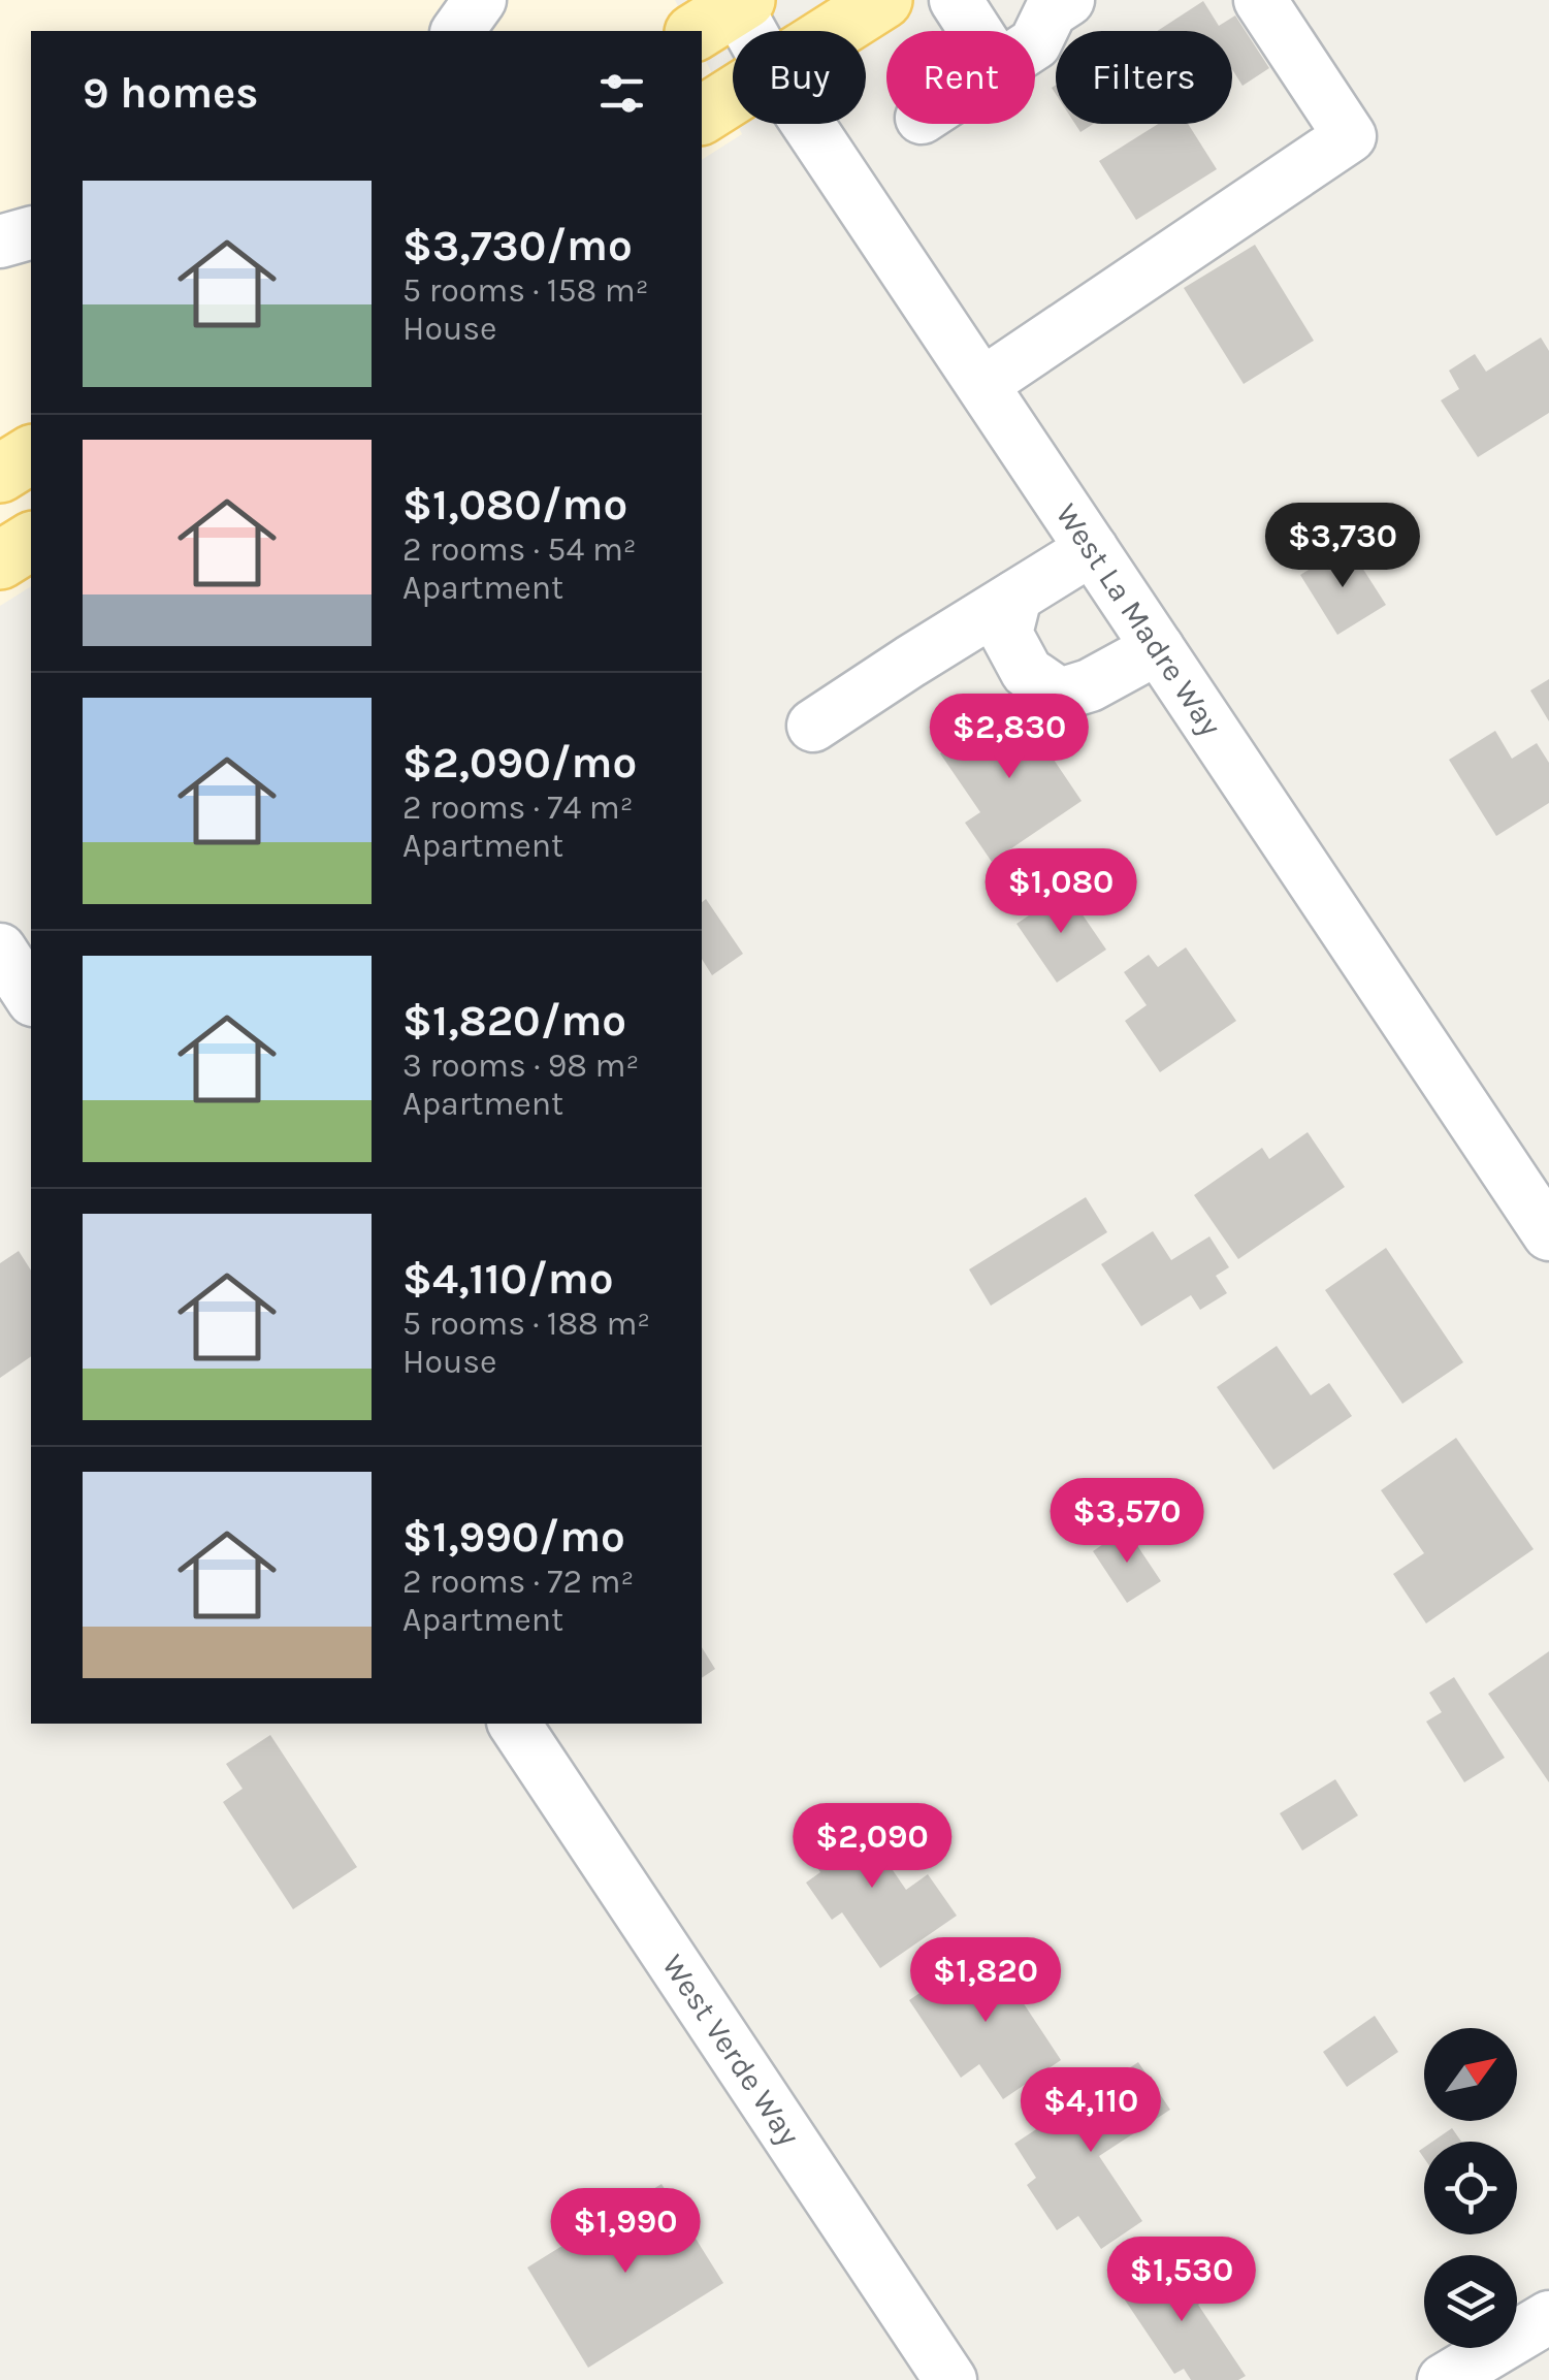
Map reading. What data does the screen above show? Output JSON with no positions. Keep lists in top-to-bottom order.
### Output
{
  "streets": {
    "street": ["West La Madre Way", "West Verde Way"]
  },
  "north": "top right",
  "page": {
    "chip": ["Buy", "Rent", "Filters"],
    "heading": "9 homes",
    "list": [
      {
        "name": "$3,730/mo",
        "note": "5 rooms · 158 m² · House"
      },
      {
        "name": "$1,080/mo",
        "note": "2 rooms · 54 m² · Apartment"
      },
      {
        "name": "$2,090/mo",
        "note": "2 rooms · 74 m² · Apartment"
      },
      {
        "name": "$1,820/mo",
        "note": "3 rooms · 98 m² · Apartment"
      },
      {
        "name": "$4,110/mo",
        "note": "5 rooms · 188 m² · House"
      },
      {
        "name": "$1,990/mo",
        "note": "2 rooms · 72 m² · Apartment"
      }
    ],
    "price": [
      "$3,730",
      "$2,830",
      "$1,080",
      "$3,570",
      "$2,090",
      "$1,820",
      "$4,110",
      "$1,990",
      "$1,530"
    ]
  }
}
